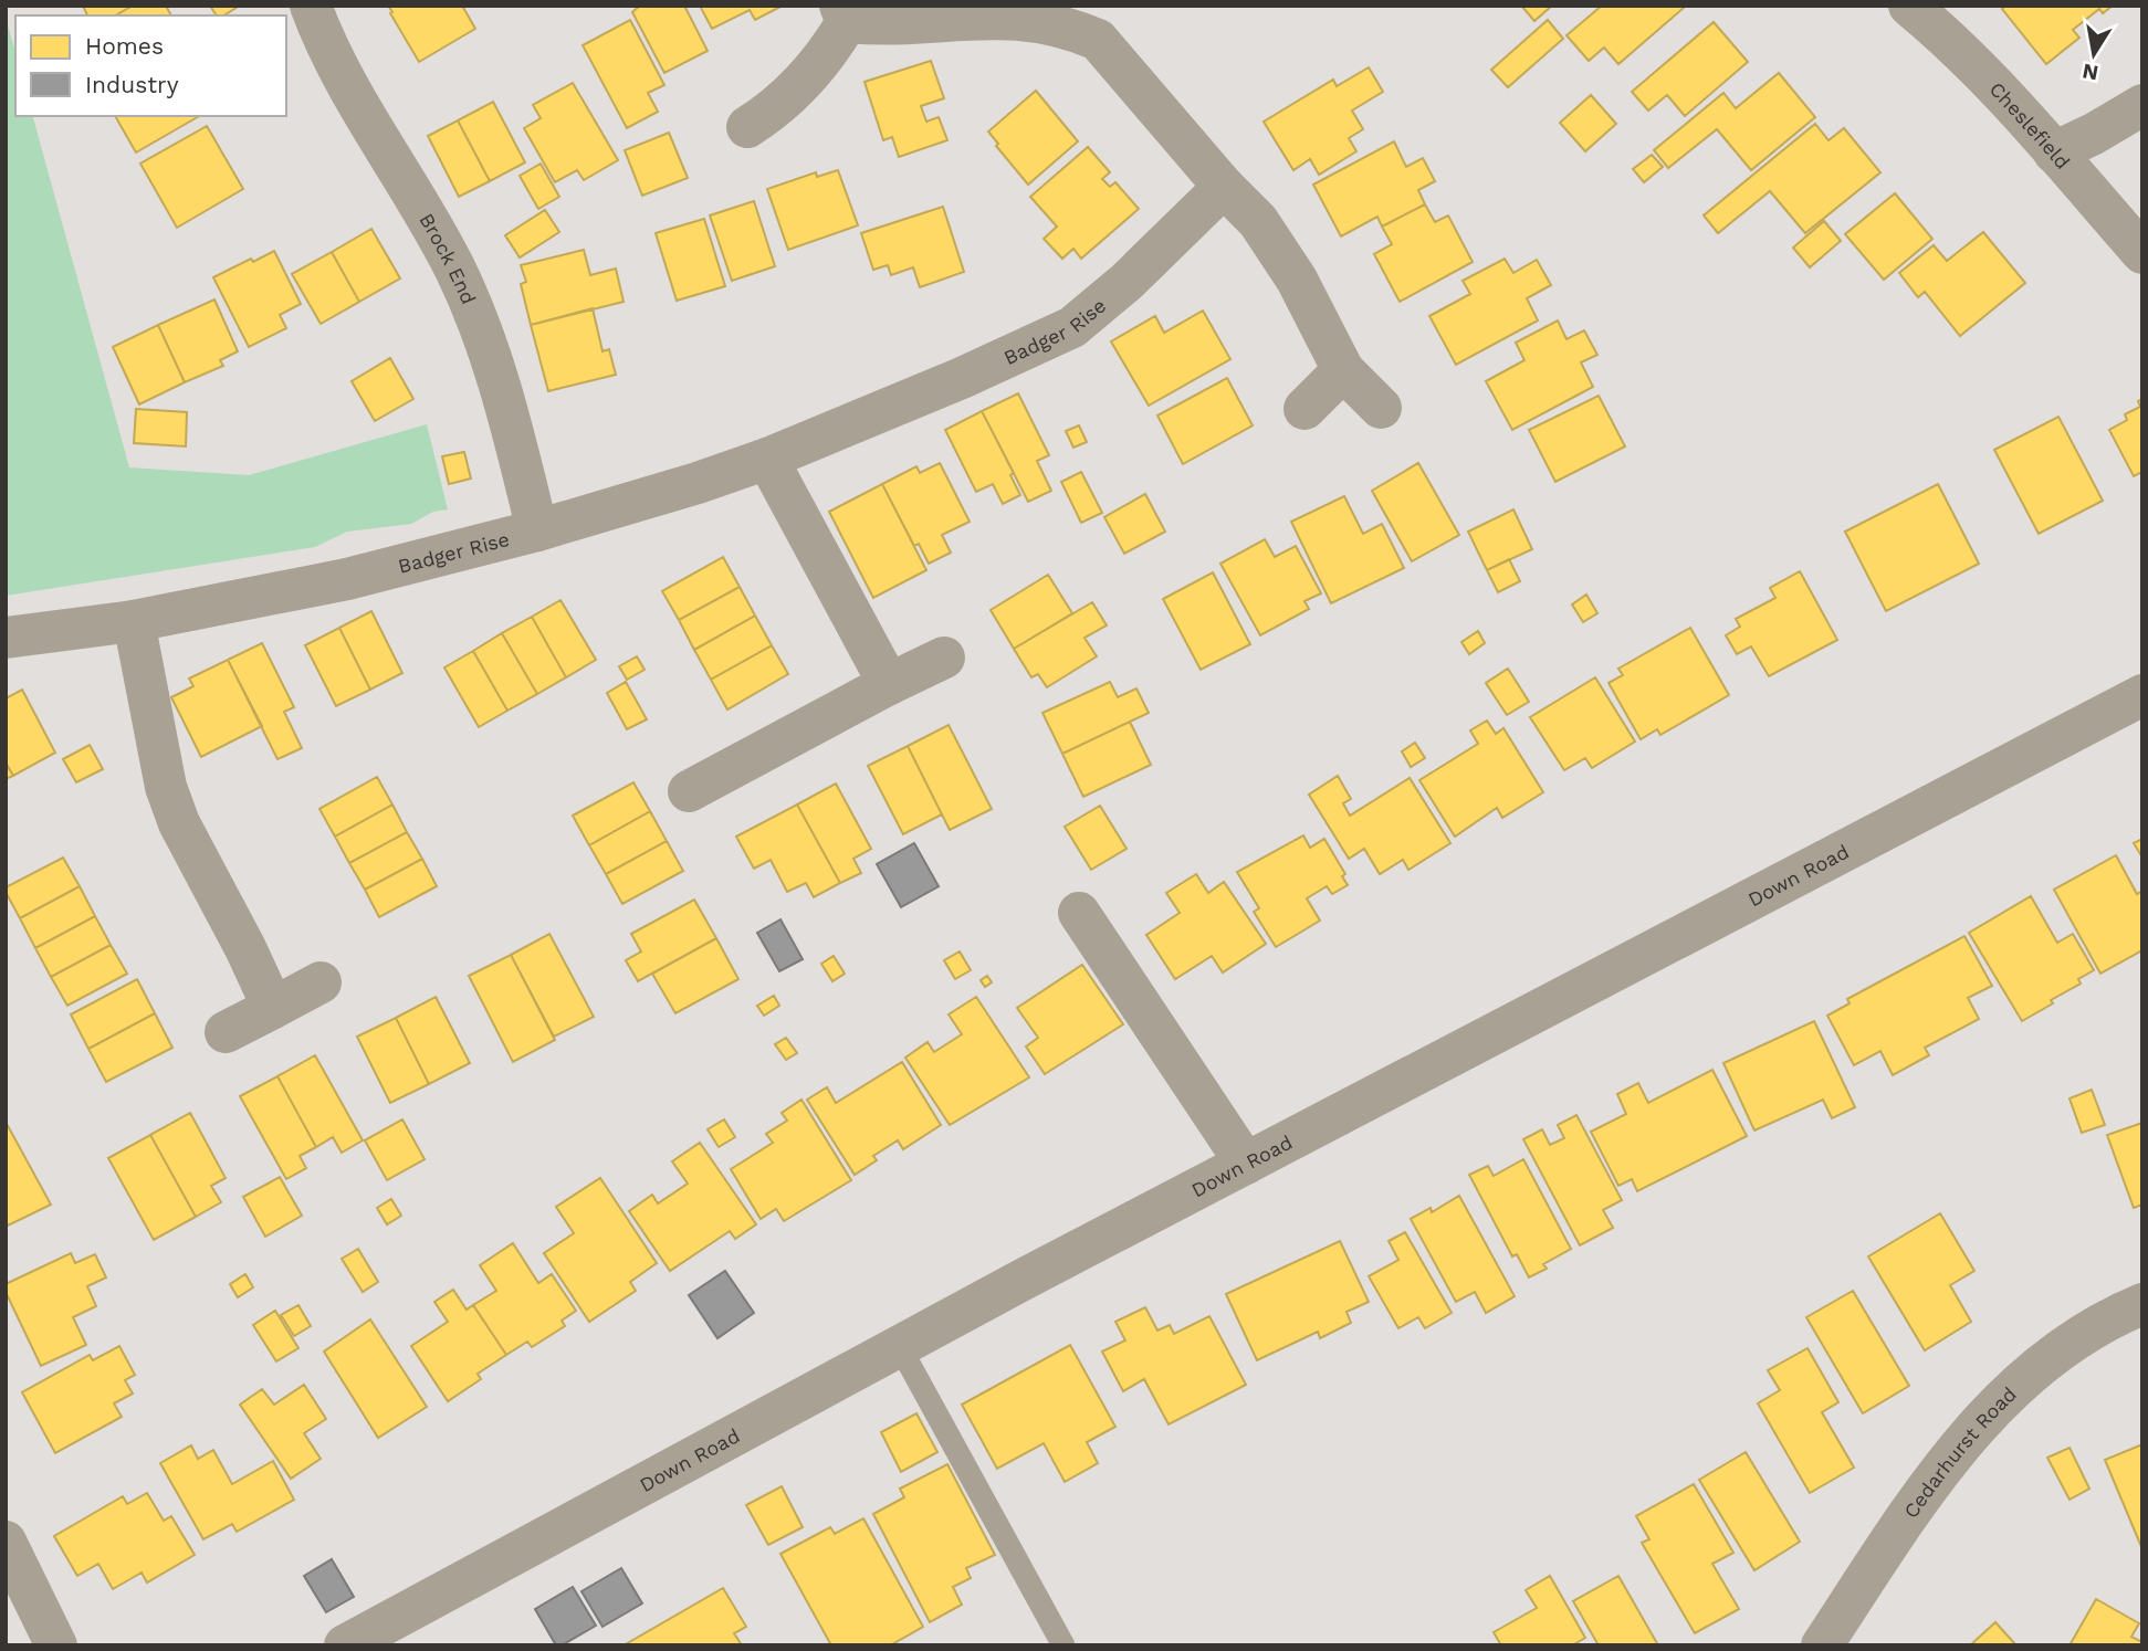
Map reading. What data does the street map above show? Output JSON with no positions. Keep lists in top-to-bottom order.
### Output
{
  "streets": {
    "street": [
      "Cheslefield",
      "Brock End",
      "Badger Rise",
      "Down Road",
      "Cedarhurst Road"
    ]
  },
  "crossings": [
    ["Brock End", "Badger Rise"]
  ],
  "legend": ["Homes", "Industry"],
  "north": "bottom"
}
